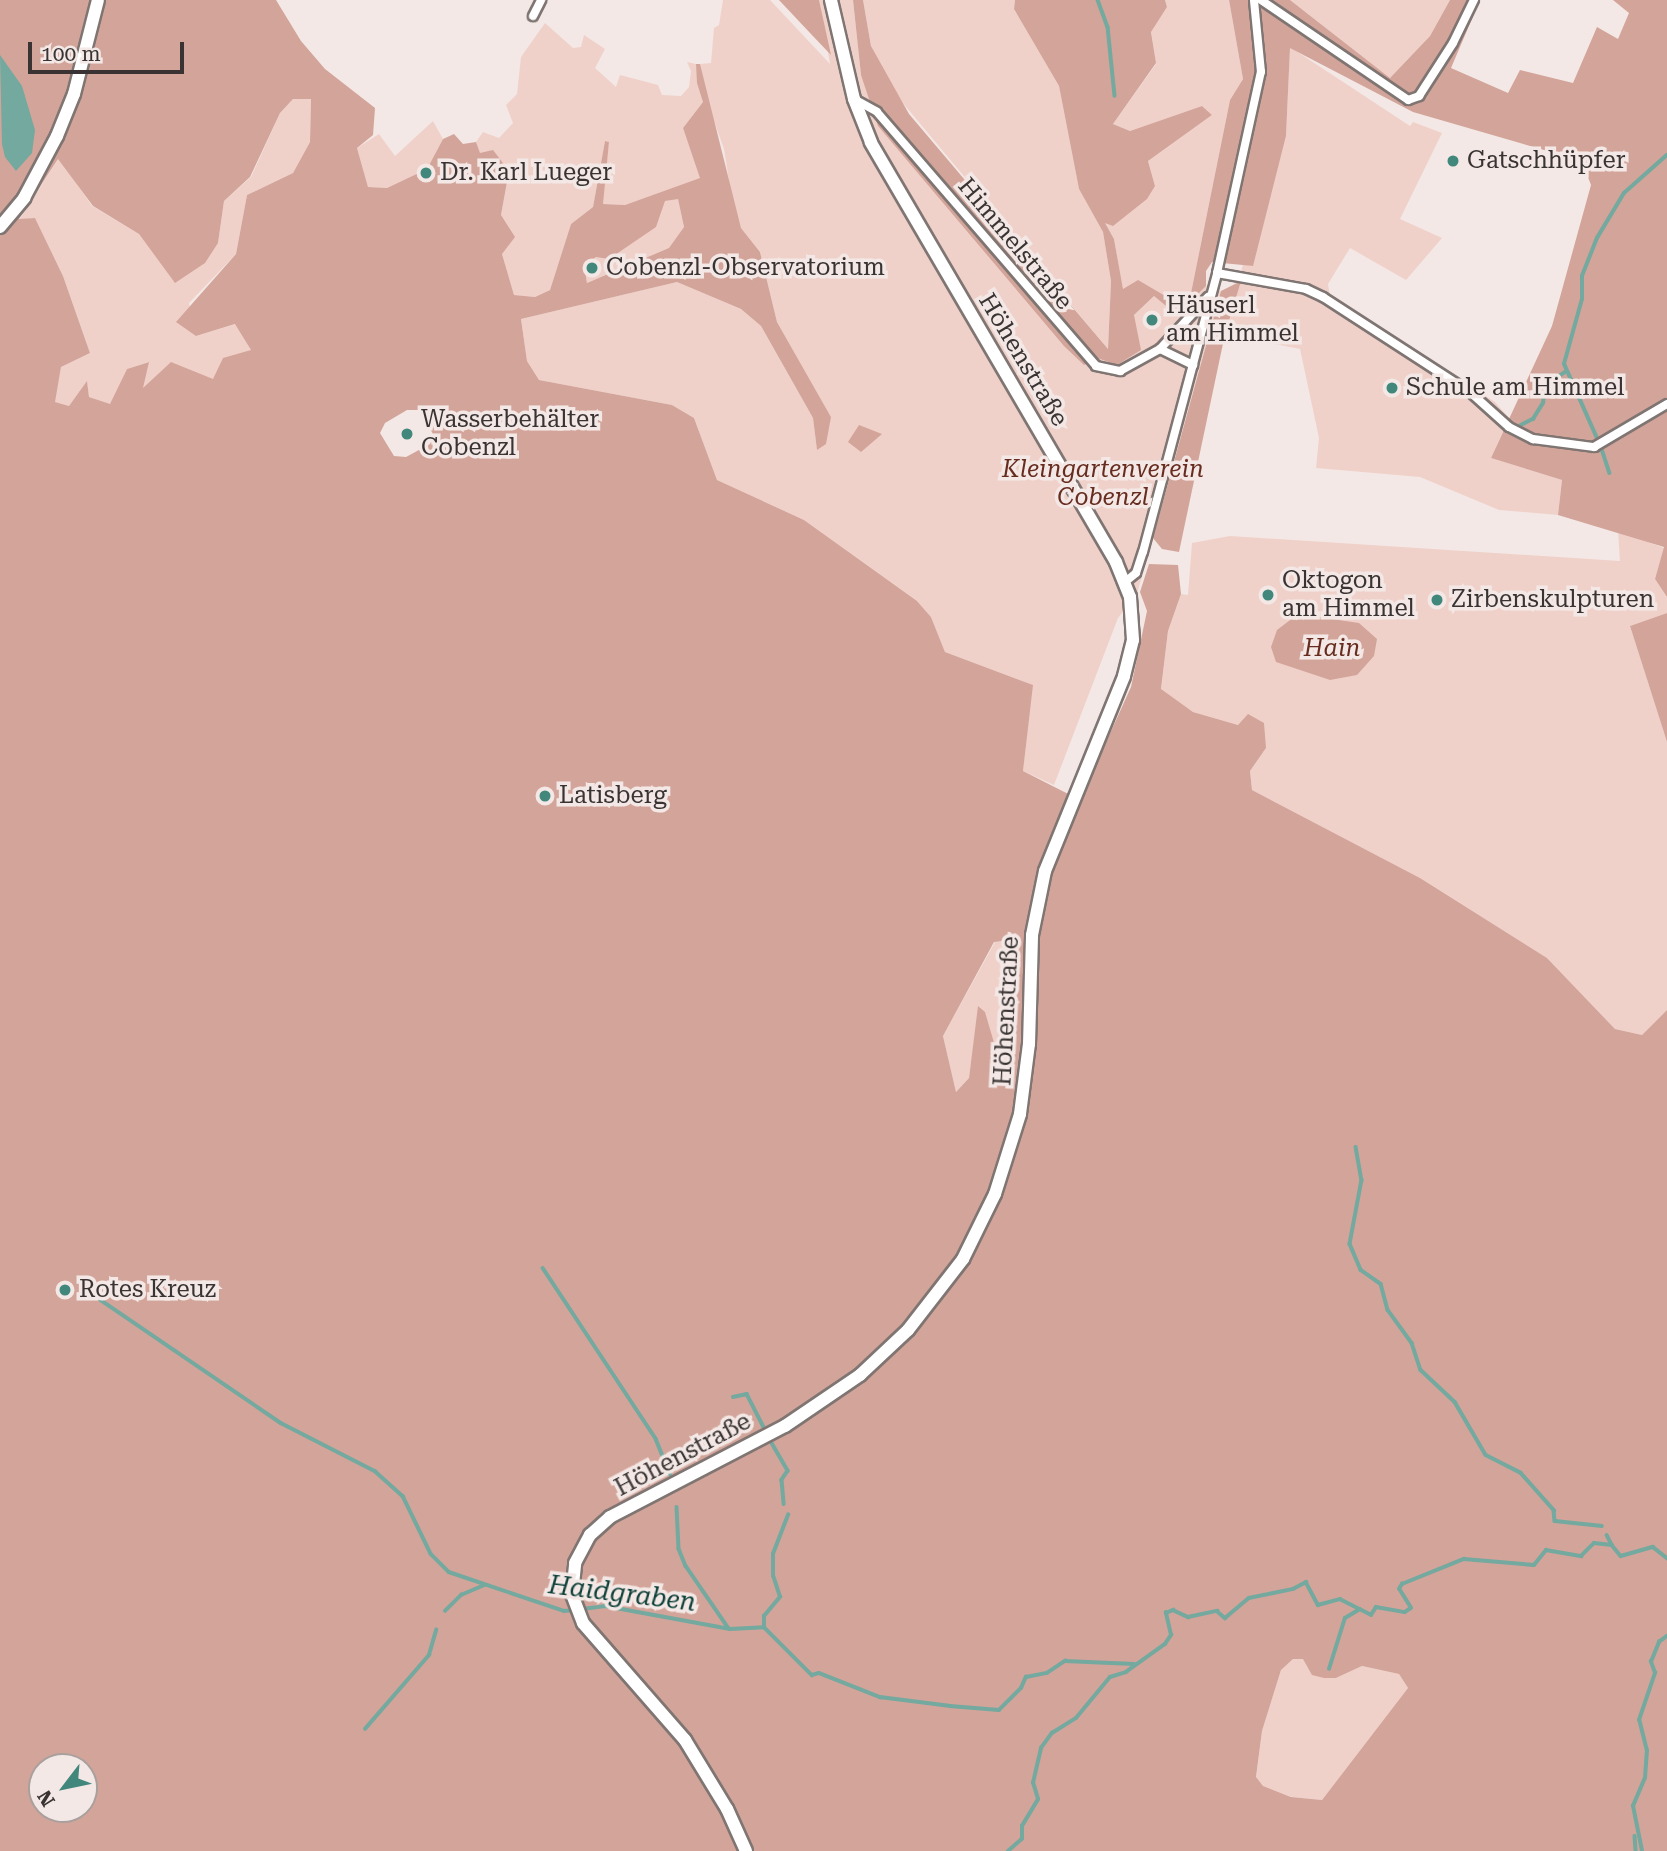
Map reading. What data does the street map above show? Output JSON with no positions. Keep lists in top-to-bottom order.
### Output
{
  "streets": {
    "street": ["Himmelstraße", "Höhenstraße"]
  },
  "crossings": [
    ["Himmelstraße", "Höhenstraße"]
  ],
  "water": ["Haidgraben"],
  "parks": ["Kleingartenverein Cobenzl", "Hain"],
  "places": [
    "Gatschhüpfer",
    "Dr. Karl Lueger",
    "Cobenzl-Observatorium",
    "Häuserl am Himmel",
    "Schule am Himmel",
    "Wasserbehälter Cobenzl",
    "Oktogon am Himmel",
    "Zirbenskulpturen",
    "Latisberg",
    "Rotes Kreuz"
  ],
  "scale_bar": "100 m",
  "north": "bottom left"
}
